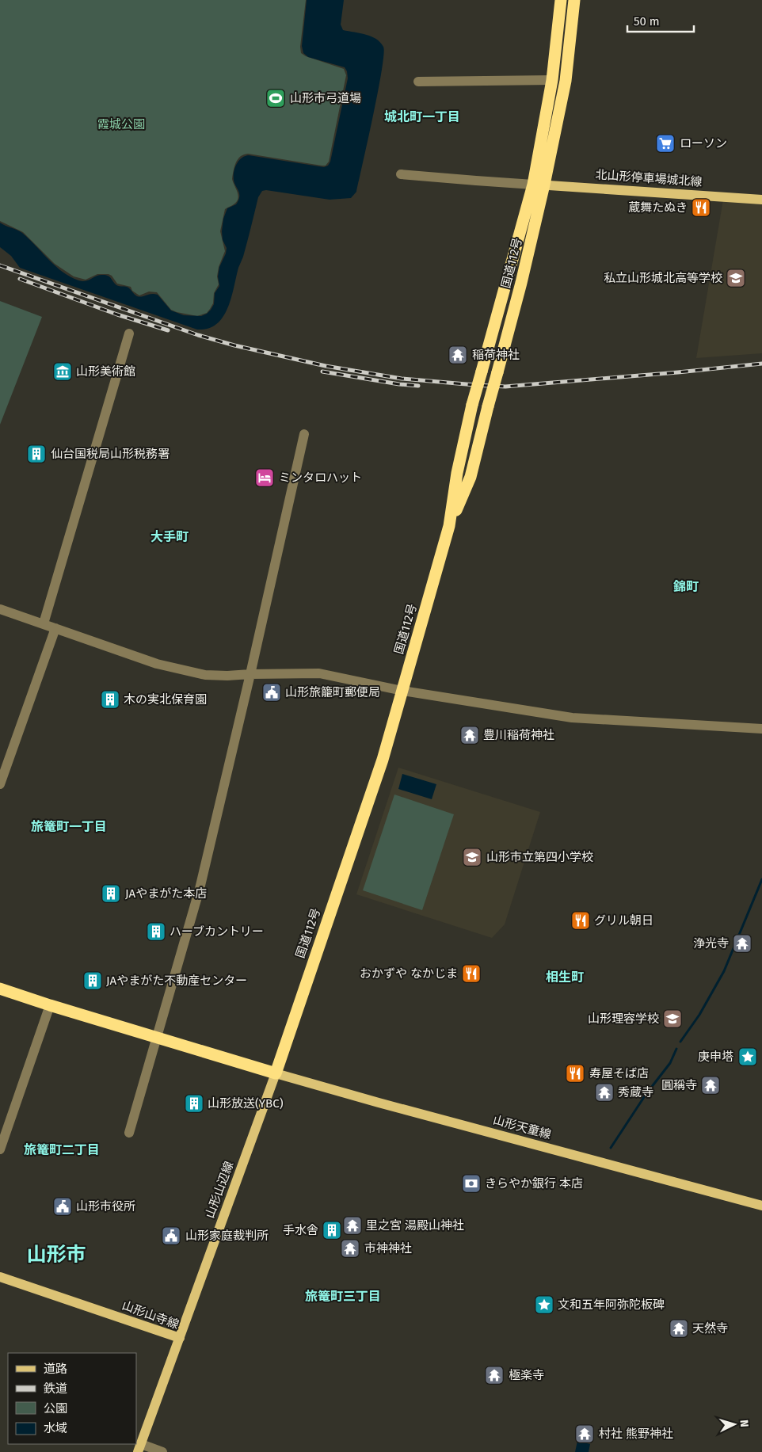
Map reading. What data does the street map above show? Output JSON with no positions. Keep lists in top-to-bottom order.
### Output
{
  "streets": {
    "highway": ["国道112号"],
    "main road": [
      "北山形停車場城北線",
      "山形天童線",
      "山形山辺線",
      "山形山寺線"
    ]
  },
  "crossings": [
    ["北山形停車場城北線", "国道112号"],
    ["国道112号", "山形天童線"],
    ["国道112号", "山形山辺線"],
    ["山形天童線", "山形山辺線"],
    ["山形山辺線", "山形山寺線"]
  ],
  "districts": [
    "城北町一丁目",
    "大手町",
    "錦町",
    "旅篭町一丁目",
    "相生町",
    "旅篭町二丁目",
    "山形市",
    "旅篭町三丁目"
  ],
  "parks": ["霞城公園"],
  "places": {
    "sports": ["山形市弓道場"],
    "supermarket": ["ローソン"],
    "restaurant": [
      "蔵舞たぬき",
      "グリル朝日",
      "おかずや なかじま",
      "寿屋そば店"
    ],
    "school or university": ["私立山形城北高等学校", "山形市立第四小学校", "山形理容学校"],
    "temple": [
      "稲荷神社",
      "豊川稲荷神社",
      "浄光寺",
      "圓稱寺",
      "秀蔵寺",
      "里之宮 湯殿山神社",
      "市神神社",
      "天然寺",
      "極楽寺",
      "村社 熊野神社"
    ],
    "museum": ["山形美術館"],
    "building": [
      "仙台国税局山形税務署",
      "木の実北保育園",
      "JAやまがた本店",
      "ハーブカントリー",
      "JAやまがた不動産センター",
      "山形放送(YBC)",
      "手水舎"
    ],
    "hotel": ["ミンタロハット"],
    "public building": ["山形旅籠町郵便局", "山形市役所", "山形家庭裁判所"],
    "place": ["庚申塔", "文和五年阿弥陀板碑"],
    "bank": ["きらやか銀行 本店"]
  },
  "legend": [
    "道路",
    "鉄道",
    "公園",
    "水域"
  ],
  "scale_bar": "50 m",
  "north": "right"
}
